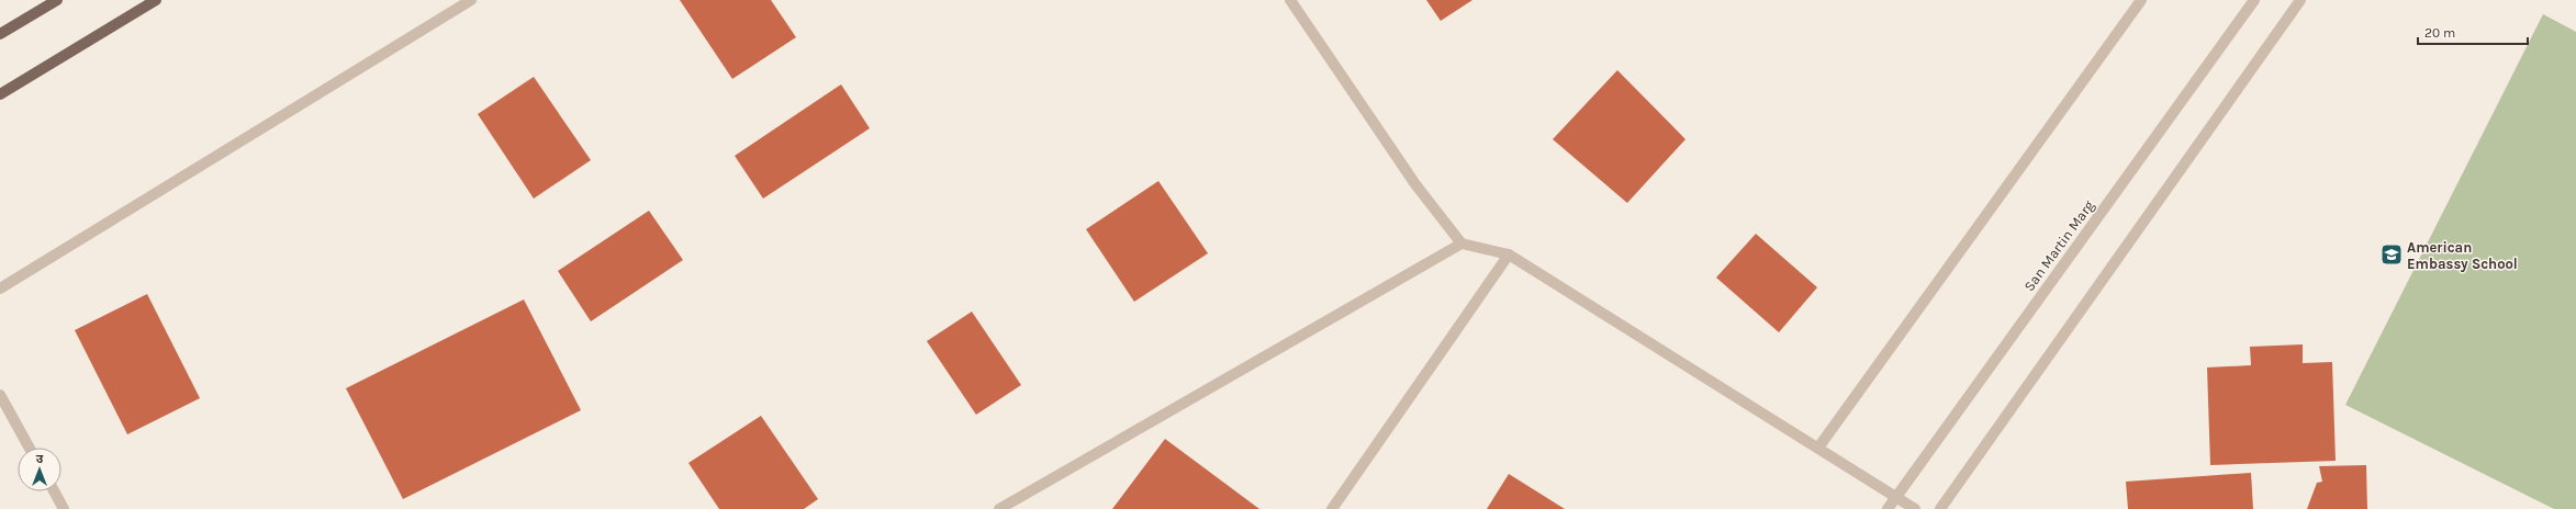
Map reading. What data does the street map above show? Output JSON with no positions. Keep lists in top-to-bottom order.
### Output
{
  "streets": {
    "street": ["San Martin Marg"]
  },
  "places": {
    "school or university": ["American Embassy School"]
  },
  "scale_bar": "20 m",
  "north": "top"
}
